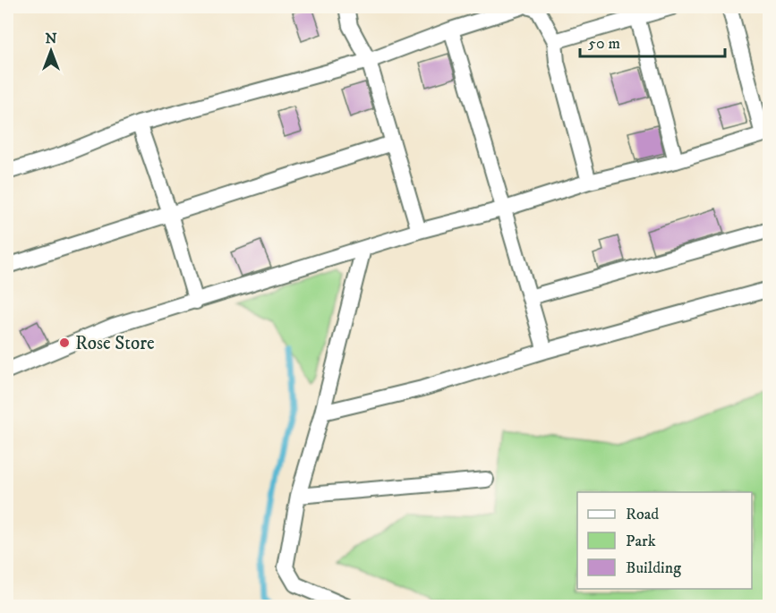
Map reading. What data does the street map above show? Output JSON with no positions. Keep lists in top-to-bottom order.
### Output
{
  "places": ["Rose Store"],
  "legend": ["Road", "Park", "Building"],
  "scale_bar": "50 m",
  "north": "top"
}
